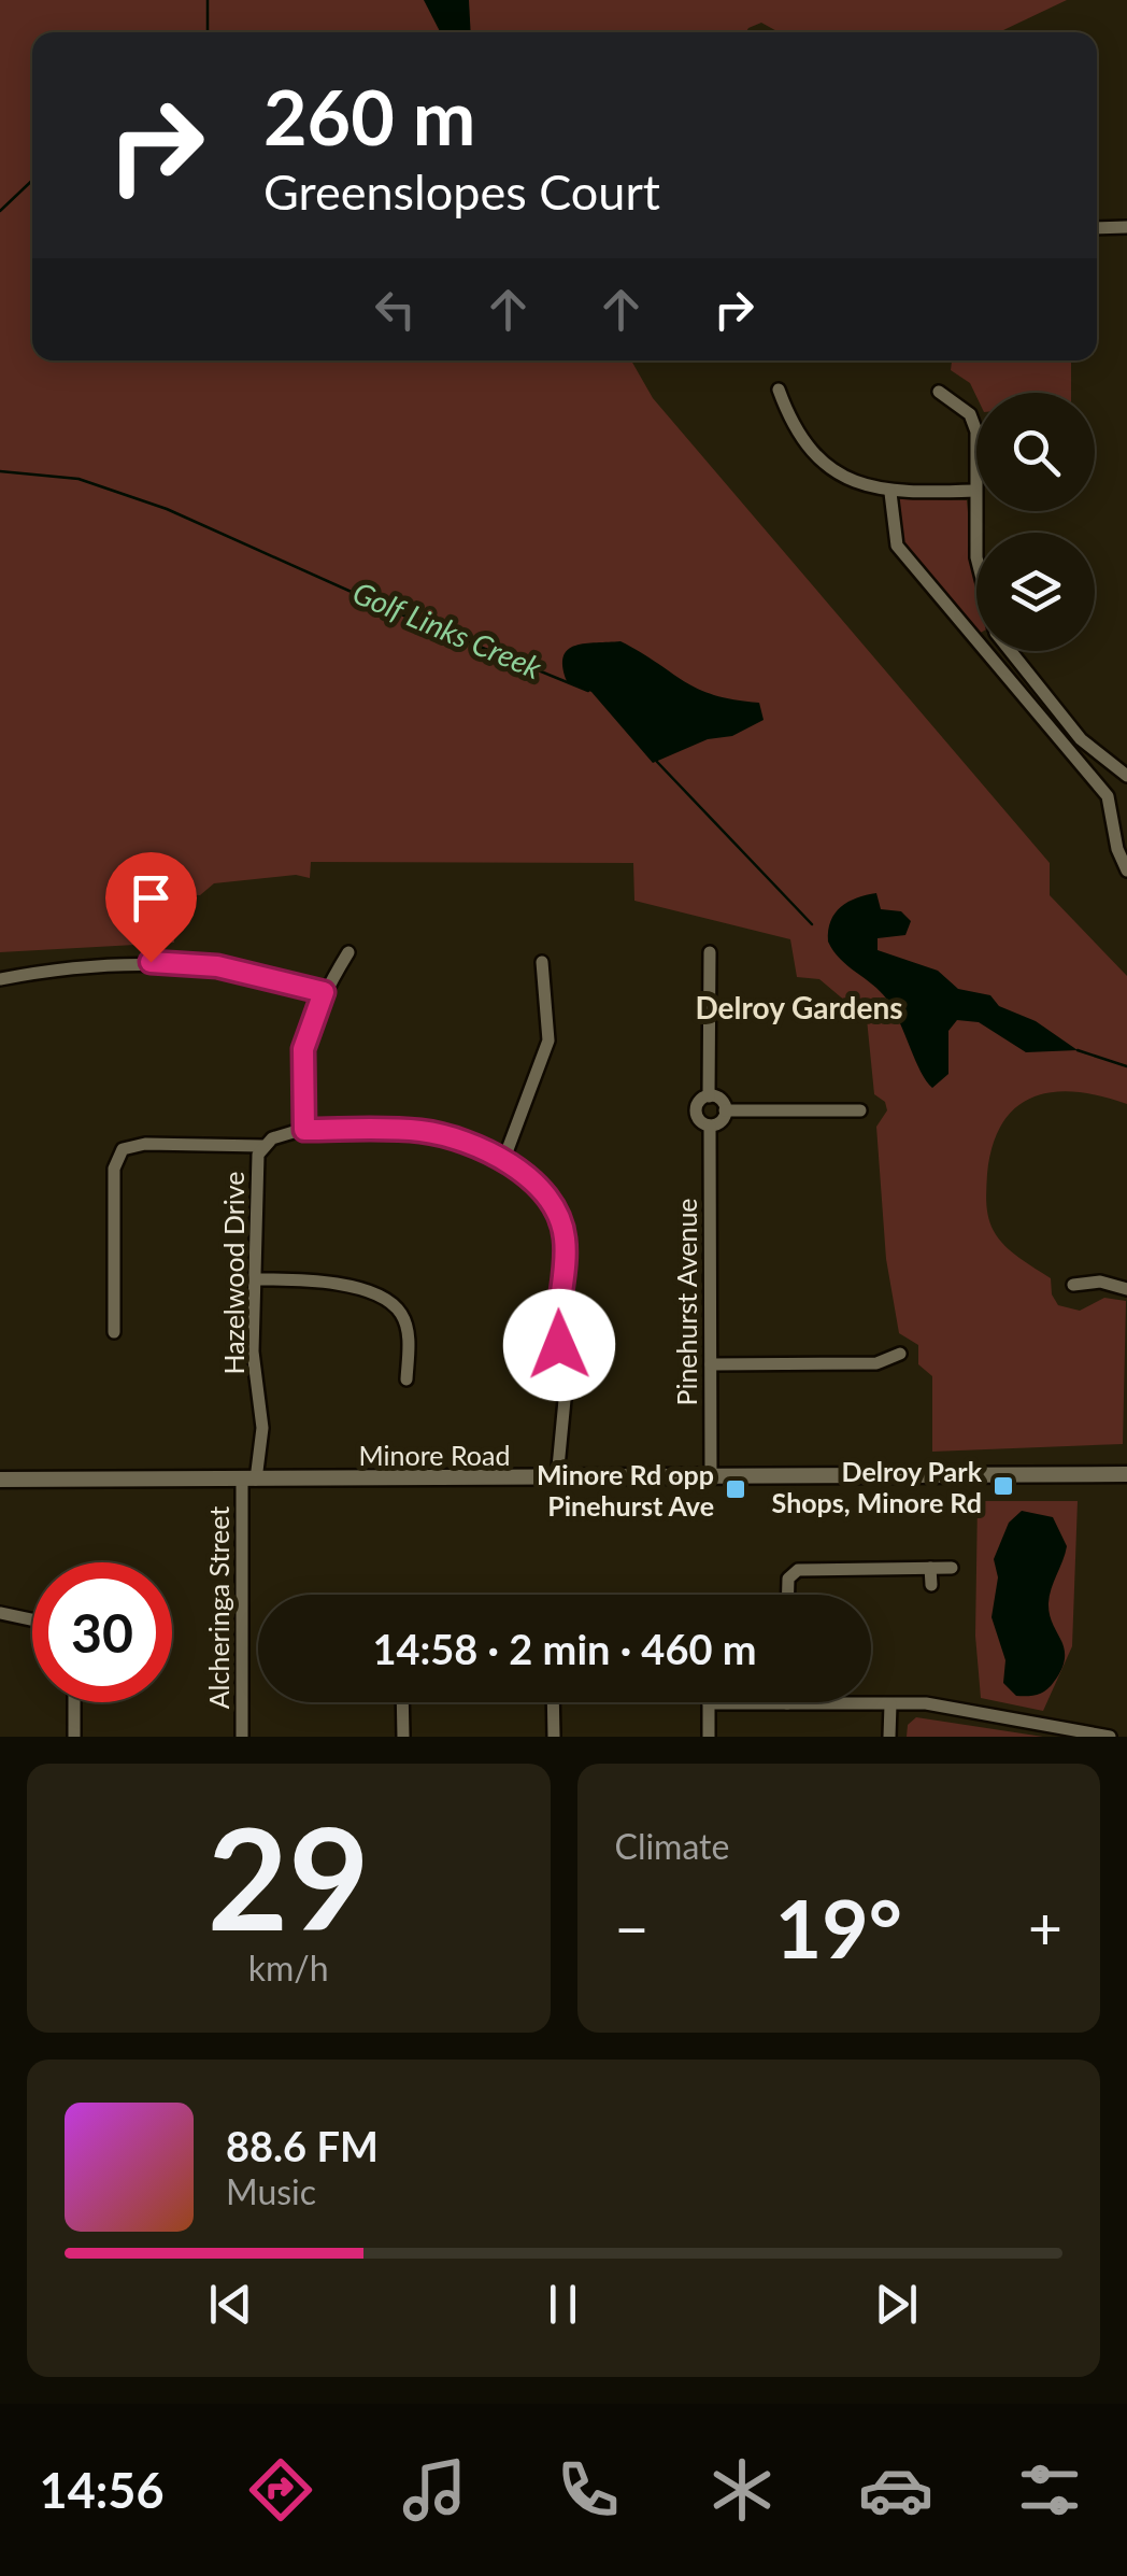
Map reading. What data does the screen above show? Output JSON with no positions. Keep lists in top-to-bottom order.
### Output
{
  "streets": {
    "street": [
      "Hazelwood Drive",
      "Pinehurst Avenue",
      "Minore Road",
      "Alcheringa Street"
    ]
  },
  "crossings": [
    ["Hazelwood Drive", "Minore Road"],
    ["Hazelwood Drive", "Alcheringa Street"],
    ["Pinehurst Avenue", "Minore Road"],
    ["Minore Road", "Alcheringa Street"]
  ],
  "districts": ["Delroy Gardens"],
  "water": ["Golf Links Creek"],
  "places": {
    "transit": ["Delroy Park Shops, Minore Rd", "Minore Rd opp Pinehurst Ave"]
  },
  "page": {
    "turn": ["260 m", "Greenslopes Court"],
    "limit": "30",
    "trip": "14:58 · 2 min · 460 m",
    "tile": [
      ["29", "km/h"],
      "Climate"
    ],
    "heat": ["−", "19°", "+"],
    "song": ["88.6 FM", "Music"],
    "tabs": "14:56"
  }
}
